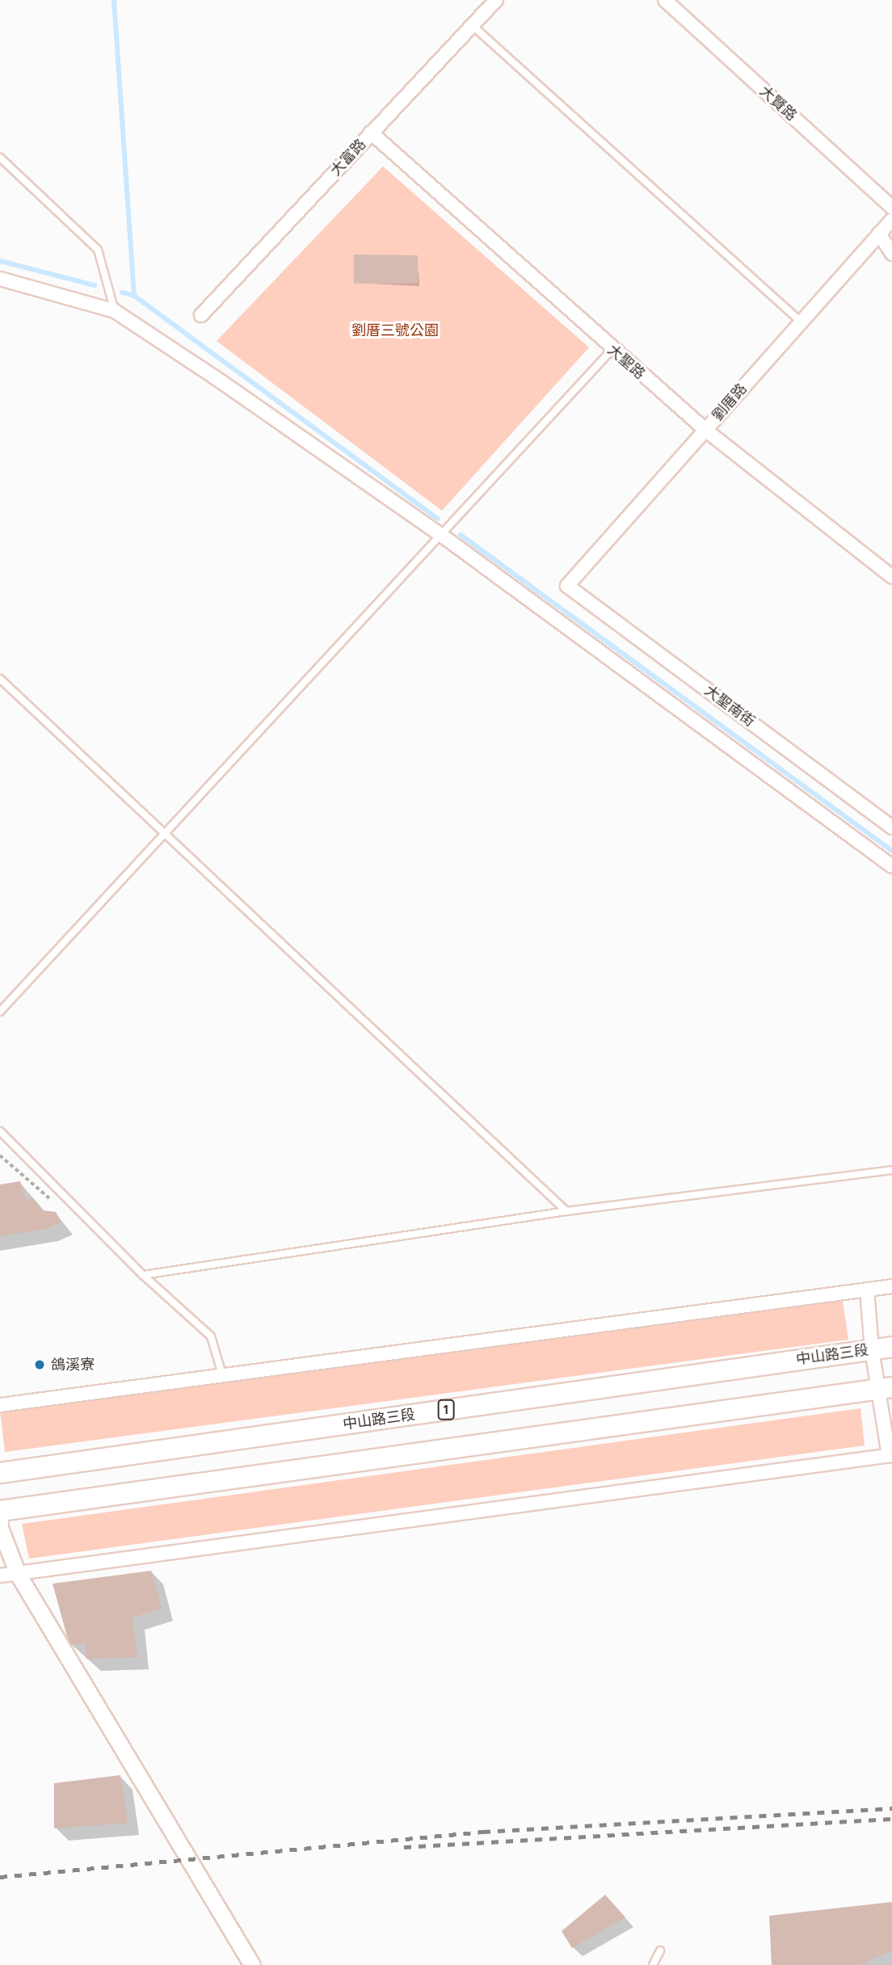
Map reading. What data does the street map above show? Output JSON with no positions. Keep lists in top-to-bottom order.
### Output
{
  "streets": {
    "main road": ["中山路三段", "1"],
    "street": [
      "大賢路",
      "大富路",
      "大聖路",
      "劉厝路",
      "大聖南街"
    ]
  },
  "crossings": [
    ["大富路", "大聖路"],
    ["大聖路", "劉厝路"],
    ["劉厝路", "大聖南街"]
  ],
  "parks": ["劉厝三號公園"],
  "places": ["鴿溪寮"]
}
